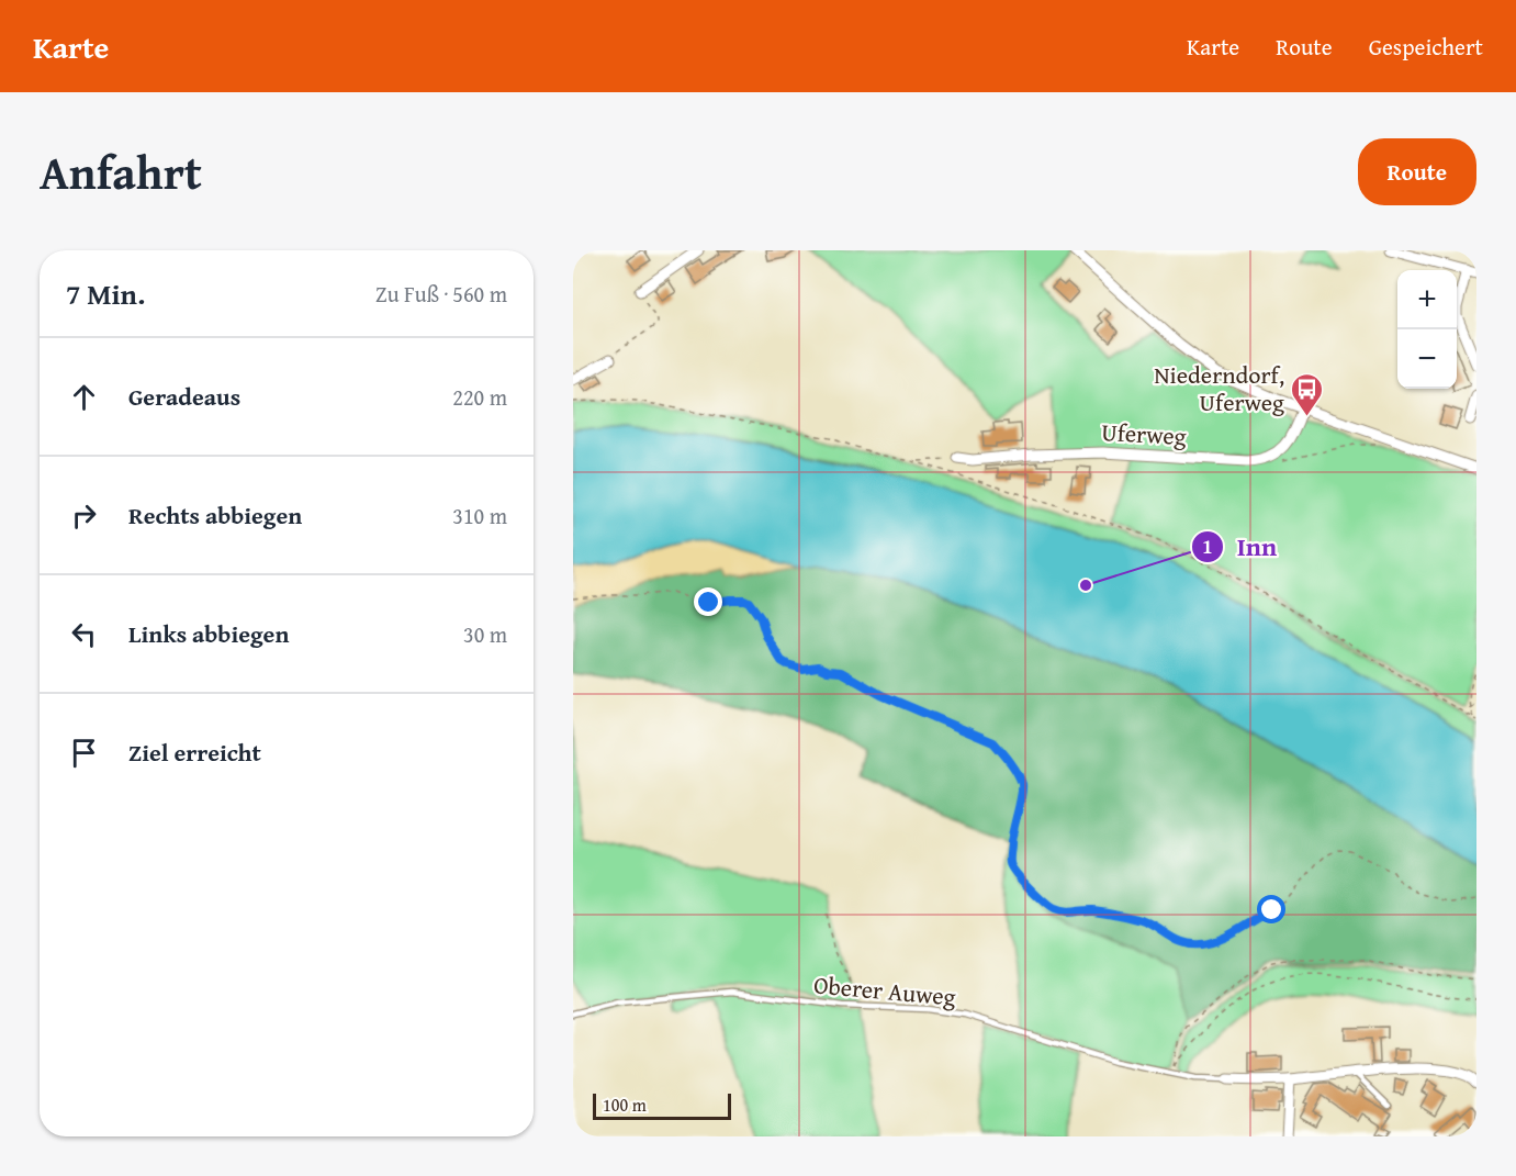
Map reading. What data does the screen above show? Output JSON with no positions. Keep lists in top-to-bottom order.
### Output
{
  "streets": {
    "street": ["Uferweg"],
    "lane": ["Oberer Auweg"]
  },
  "places": {
    "bus stop": ["Niederndorf, Uferweg"],
    "other": ["Inn"]
  },
  "scale_bar": "100 m",
  "page": {
    "header": "Karte",
    "nav": ["Karte", "Route", "Gespeichert"],
    "title": "Anfahrt",
    "buttons": "Route",
    "heading": ["7 Min.", "Zu Fuß · 560 m"],
    "map_buttons": ["+", "−"],
    "list": [
      ["Geradeaus", "220 m"],
      ["Rechts abbiegen", "310 m"],
      ["Links abbiegen", "30 m"],
      "Ziel erreicht"
    ],
    "scale": "100 m"
  }
}
